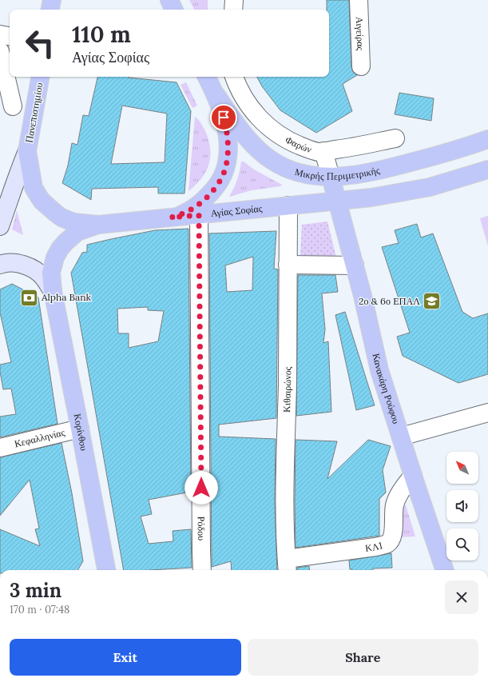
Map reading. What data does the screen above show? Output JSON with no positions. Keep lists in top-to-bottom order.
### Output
{
  "streets": {
    "main road": [
      "Πανεπιστημίου",
      "Μικρής Περιμετρικής",
      "Αγίας Σοφίας",
      "Κανακάρη Ρούφου",
      "Κορίνθου"
    ],
    "street": [
      "Αιγείρας",
      "Φαρών",
      "Κιθαιρώνος",
      "Κεφαλληνίας",
      "Ρόδου",
      "ΚΛ1"
    ]
  },
  "crossings": [
    ["Μικρής Περιμετρικής", "Κανακάρη Ρούφου"],
    ["Αγίας Σοφίας", "Κανακάρη Ρούφου"],
    ["Αγίας Σοφίας", "Κιθαιρώνος"],
    ["Αγίας Σοφίας", "Κορίνθου"],
    ["Αγίας Σοφίας", "Ρόδου"],
    ["Κανακάρη Ρούφου", "ΚΛ1"],
    ["Κιθαιρώνος", "ΚΛ1"],
    ["Κορίνθου", "Κεφαλληνίας"]
  ],
  "places": {
    "bank": ["Alpha Bank"],
    "school or university": ["2ο & 6ο ΕΠΑΛ"]
  },
  "north": "top left",
  "page": {
    "turn": ["110 m", "Αγίας Σοφίας"],
    "heading": ["3 min", "170 m · 07:48"],
    "buttons": ["Exit", "Share"]
  }
}
